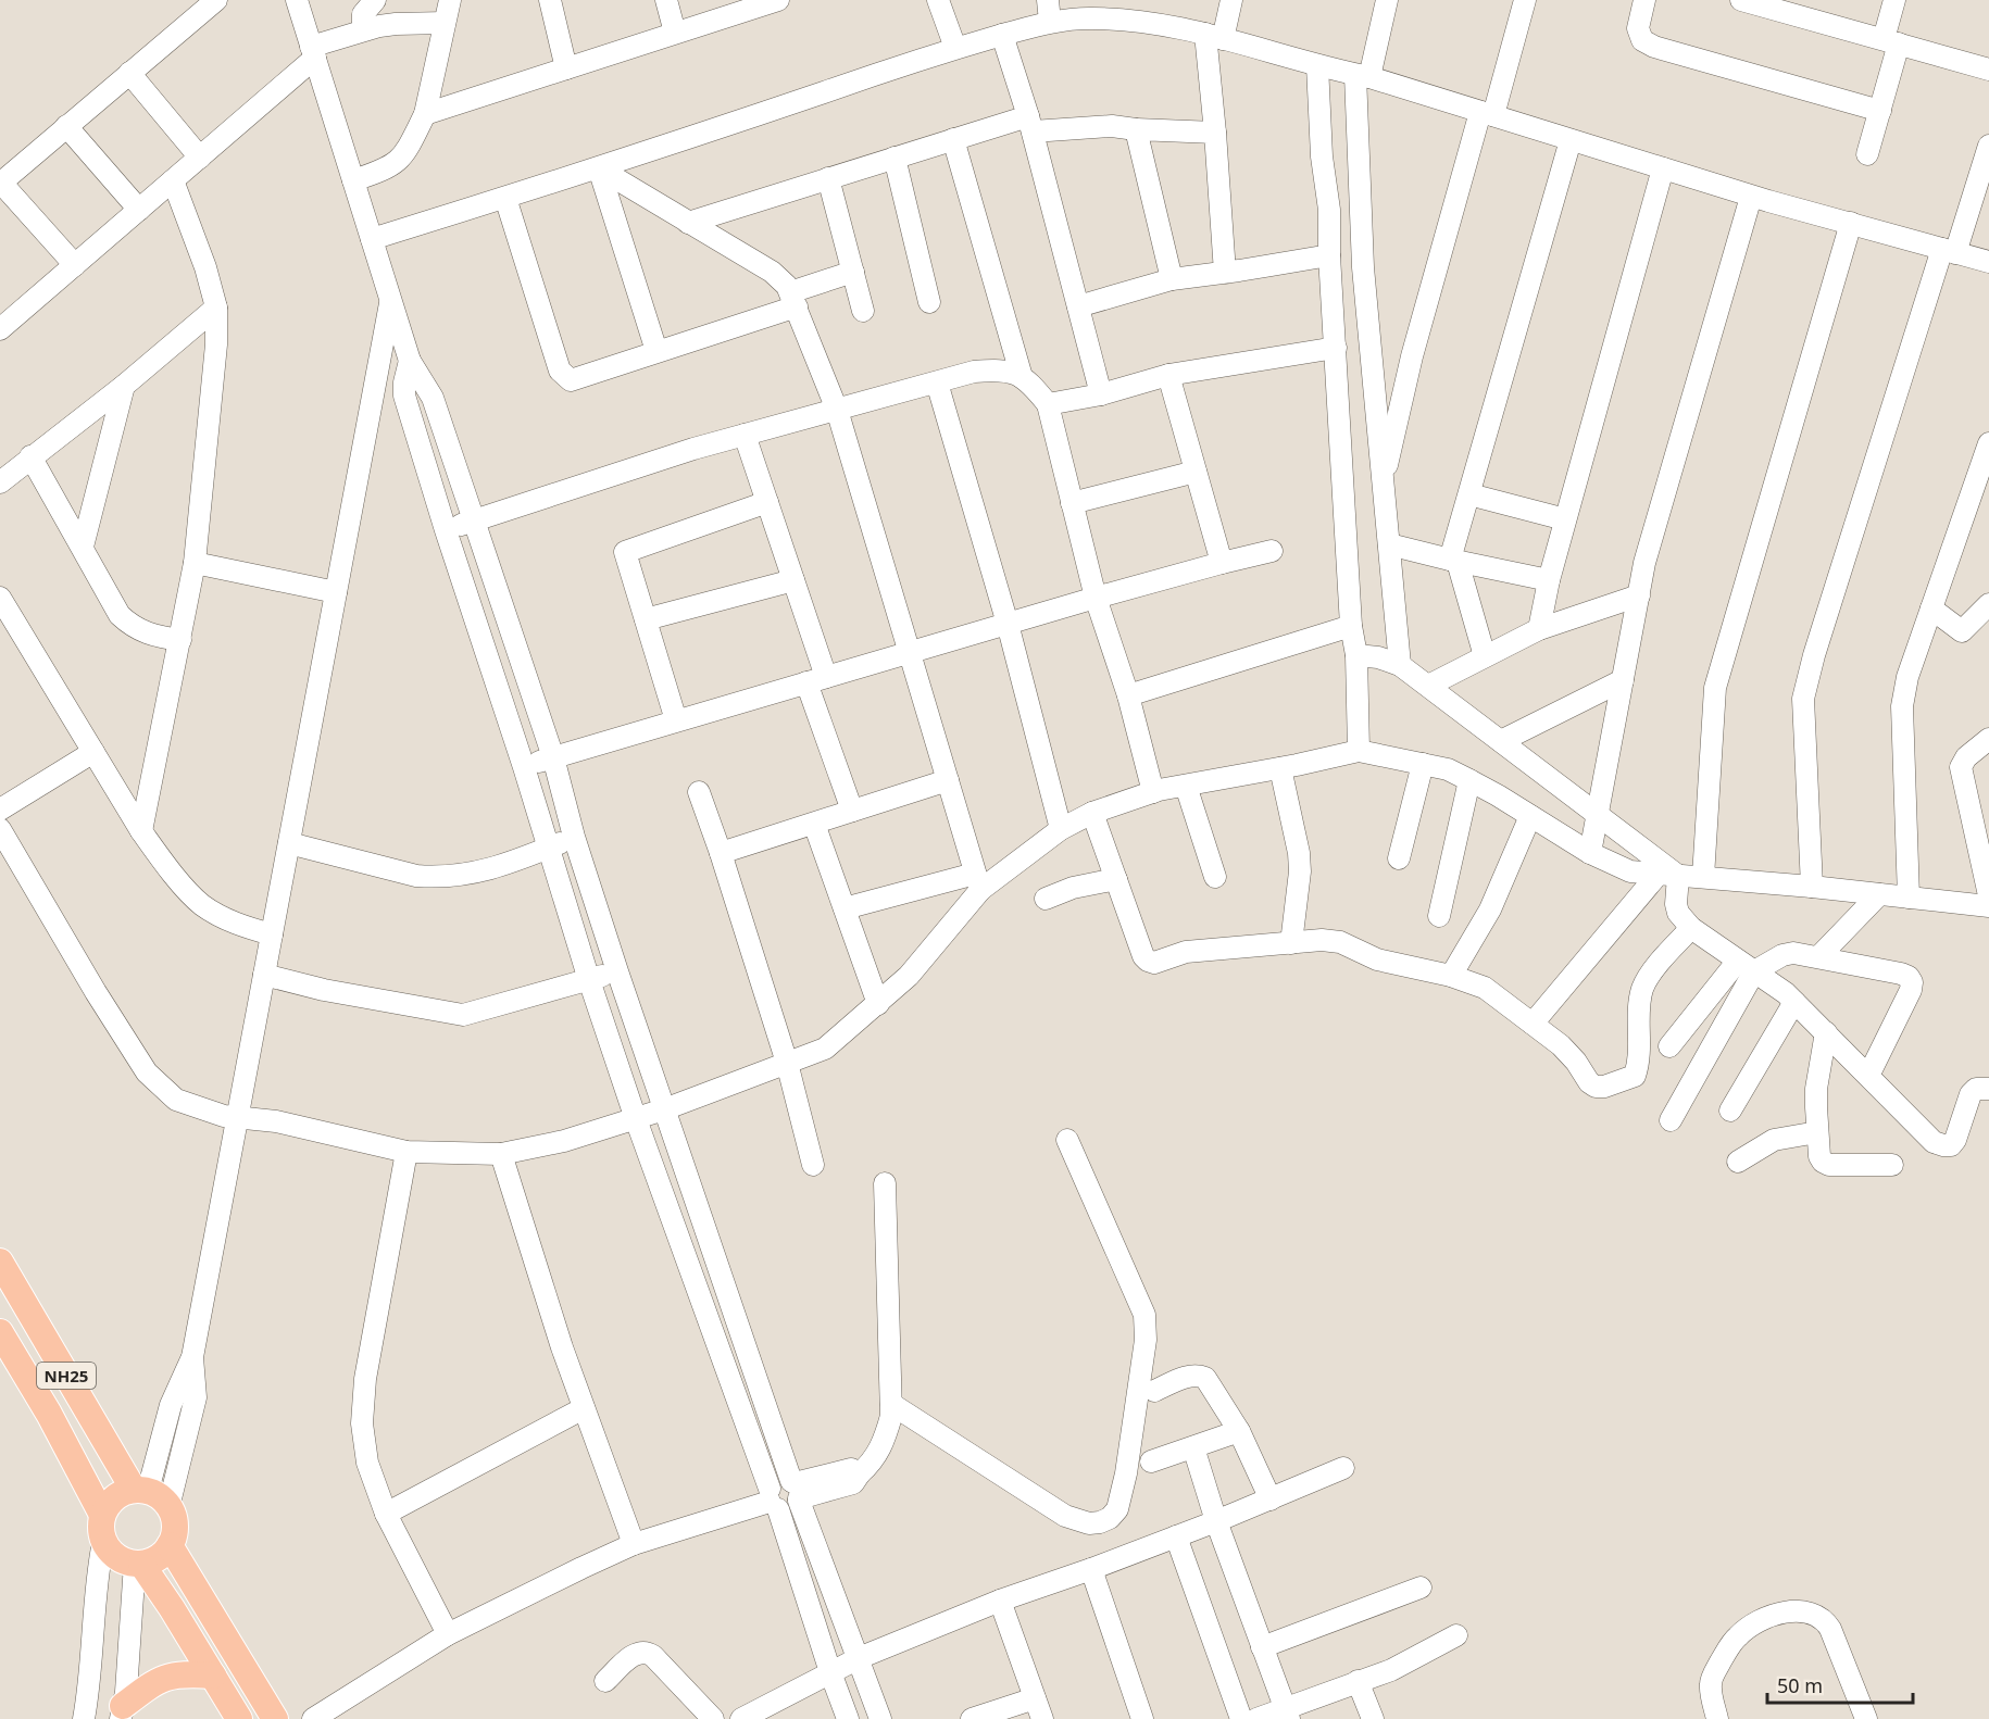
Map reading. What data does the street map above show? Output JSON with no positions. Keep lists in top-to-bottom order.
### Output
{
  "streets": {
    "main road": ["NH25"]
  },
  "scale_bar": "50 m"
}
